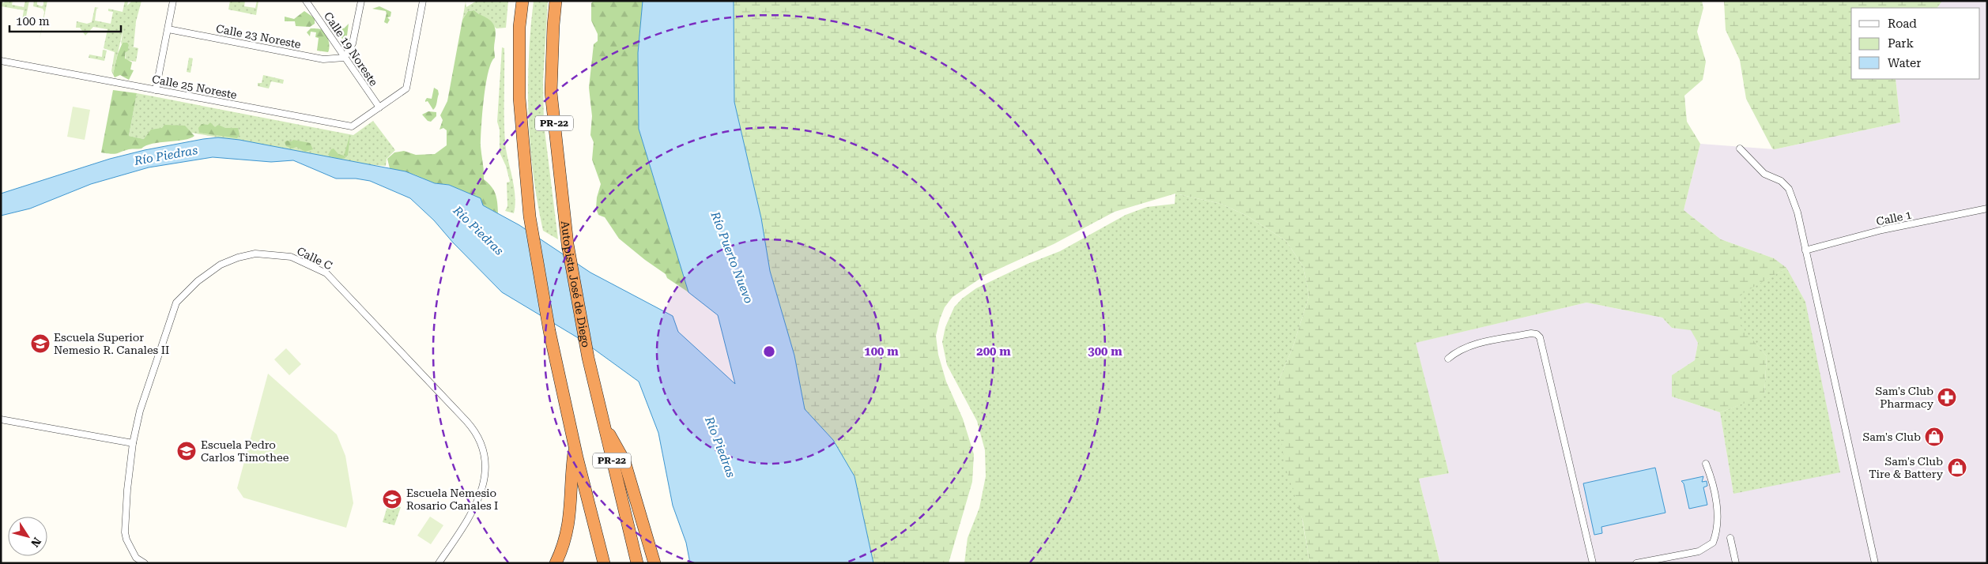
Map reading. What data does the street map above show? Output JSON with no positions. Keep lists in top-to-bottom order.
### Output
{
  "streets": {
    "highway": ["PR-22", "Autopista José de Diego"],
    "street": [
      "Calle 23 Noreste",
      "Calle 19 Noreste",
      "Calle 25 Noreste",
      "Calle 1",
      "Calle C"
    ]
  },
  "crossings": [
    ["Calle 23 Noreste", "Calle 19 Noreste"],
    ["Calle 19 Noreste", "Calle 25 Noreste"]
  ],
  "water": ["Río Piedras", "Río Puerto Nuevo"],
  "places": {
    "school or university": ["Escuela Superior Nemesio R. Canales II", "Escuela Pedro Carlos Timothee", "Escuela Nemesio Rosario Canales I"],
    "pharmacy": ["Sam's Club Pharmacy"],
    "shop": ["Sam's Club", "Sam's Club Tire & Battery"]
  },
  "legend": ["Road", "Park", "Water"],
  "scale_bar": "100 m",
  "north": "bottom right",
  "rings": ["100 m", "200 m", "300 m"]
}
